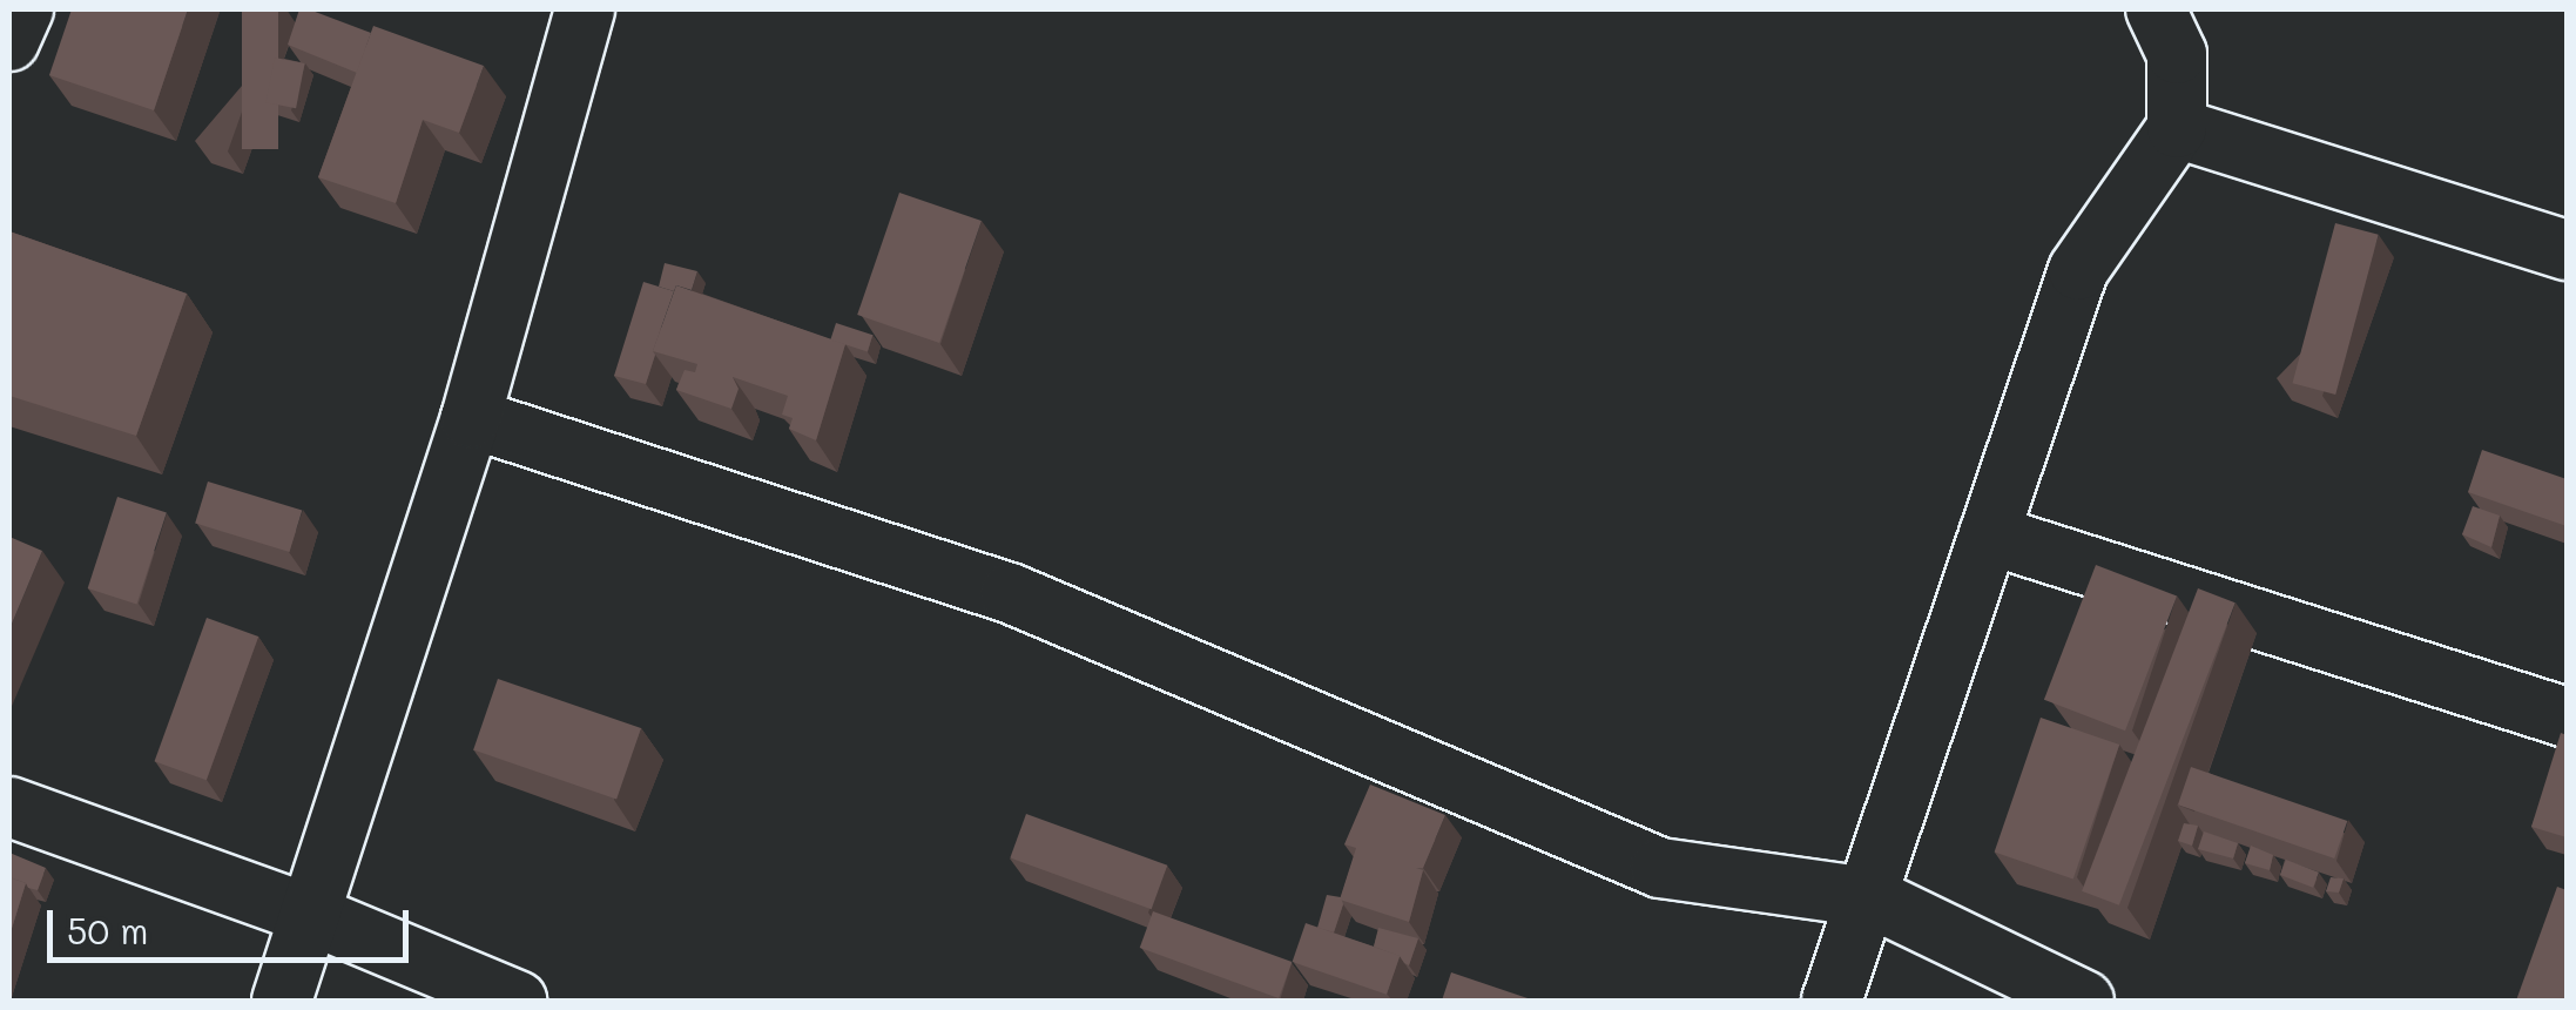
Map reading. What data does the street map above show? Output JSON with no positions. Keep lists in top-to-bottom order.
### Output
{
  "scale_bar": "50 m"
}
